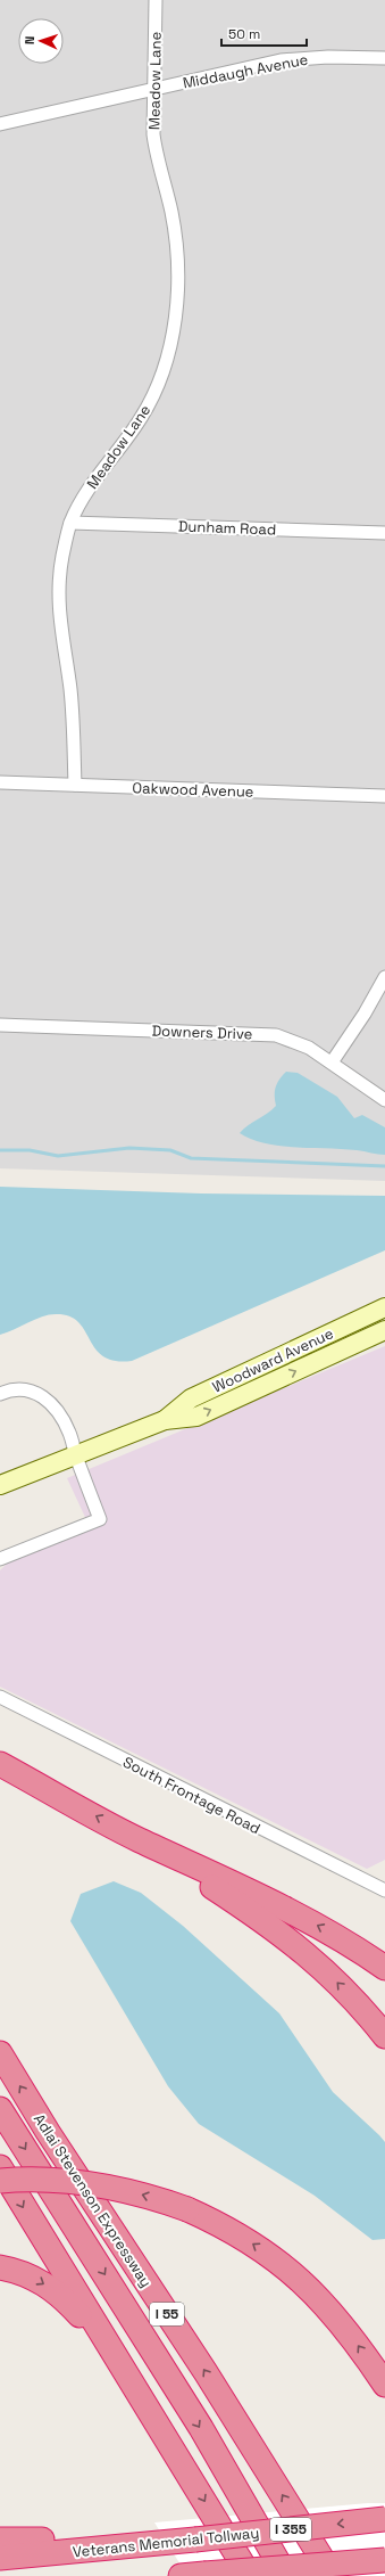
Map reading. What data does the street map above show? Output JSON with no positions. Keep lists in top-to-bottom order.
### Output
{
  "streets": {
    "highway": [
      "Adlai Stevenson Expressway",
      "I 55",
      "I 355",
      "Veterans Memorial Tollway"
    ],
    "street": [
      "Middaugh Avenue",
      "Meadow Lane",
      "Dunham Road",
      "Oakwood Avenue",
      "Downers Drive",
      "Woodward Avenue",
      "South Frontage Road"
    ]
  },
  "crossings": [
    ["Middaugh Avenue", "Meadow Lane"],
    ["Meadow Lane", "Dunham Road"],
    ["Meadow Lane", "Oakwood Avenue"]
  ],
  "scale_bar": "50 m",
  "north": "left"
}
